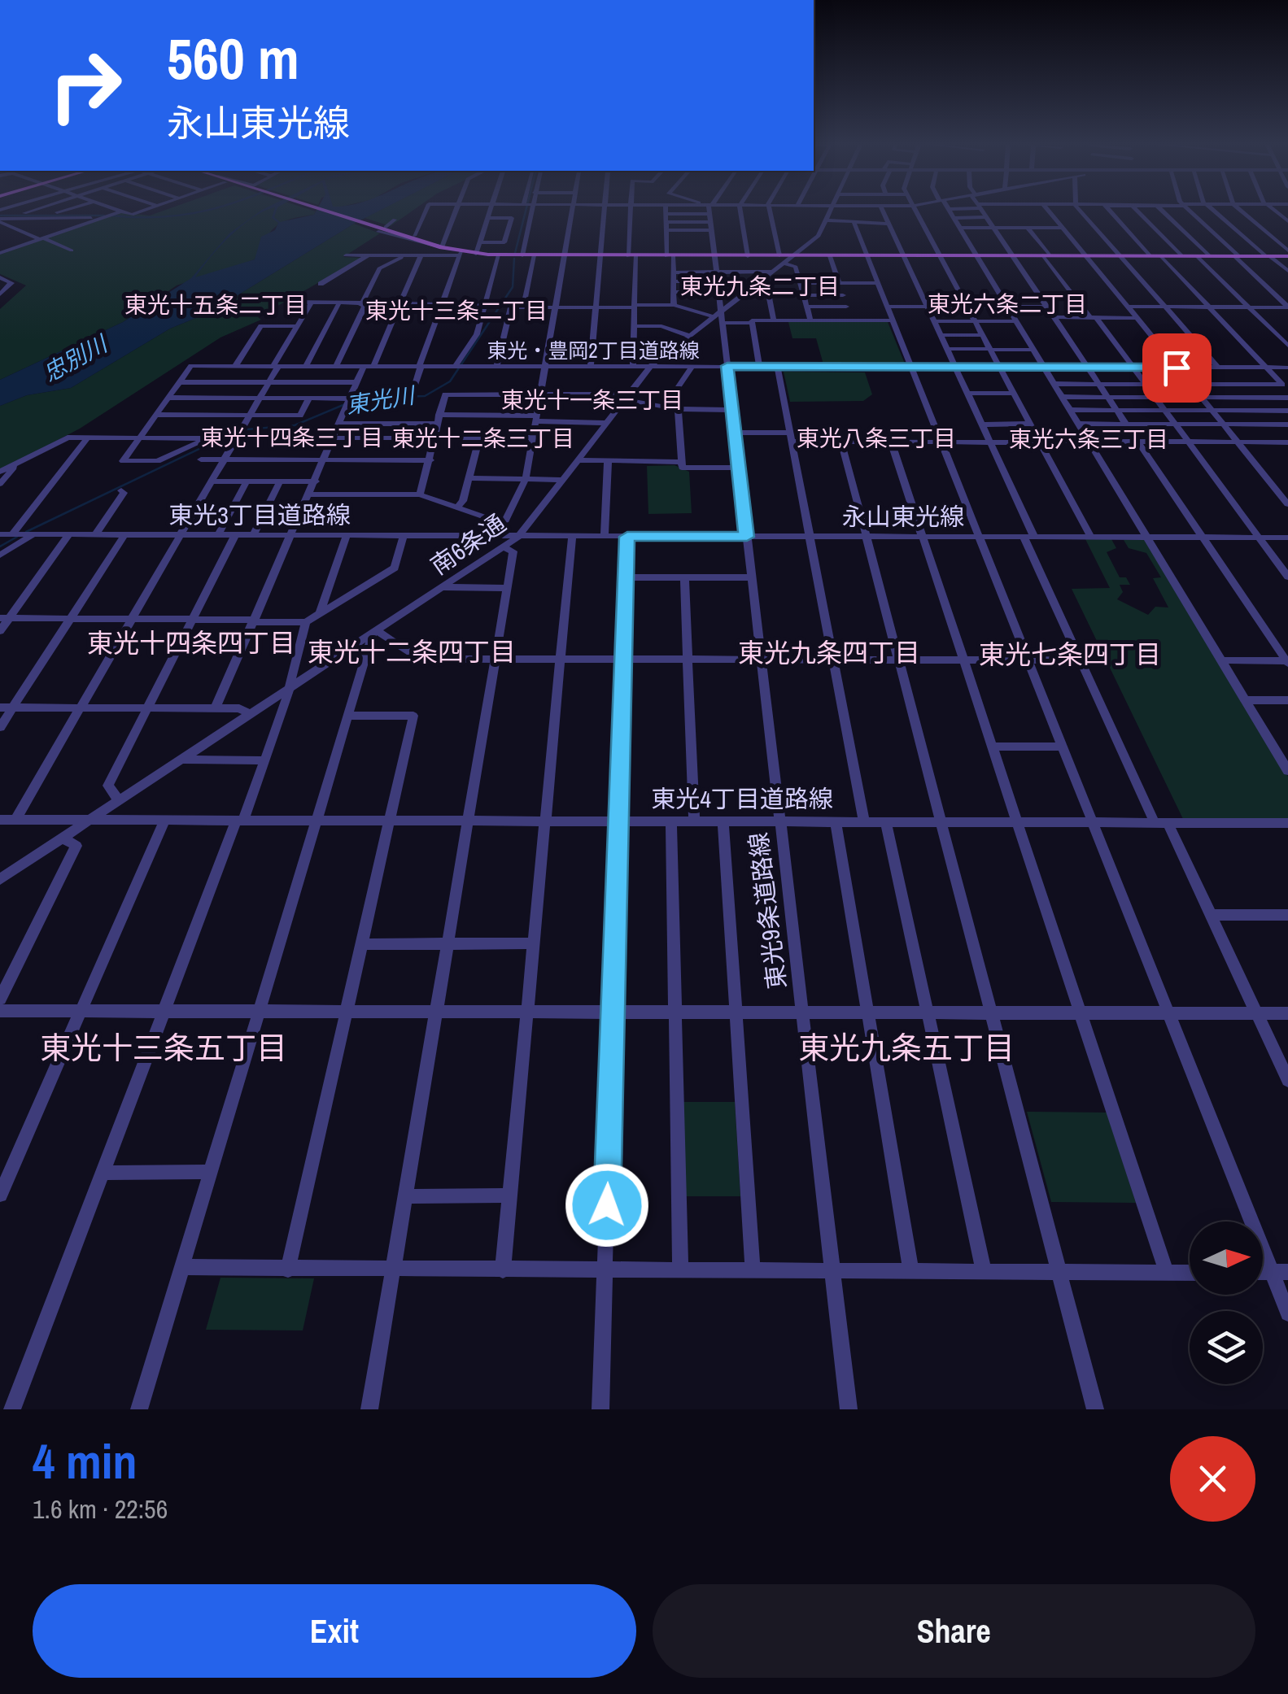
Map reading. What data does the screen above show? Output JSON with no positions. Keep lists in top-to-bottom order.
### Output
{
  "streets": {
    "street": [
      "東光・豊岡2丁目道路線",
      "東光3丁目道路線",
      "永山東光線",
      "南6条通",
      "東光4丁目道路線",
      "東光9条道路線"
    ]
  },
  "crossings": [
    ["東光・豊岡2丁目道路線", "南6条通"],
    ["東光・豊岡2丁目道路線", "東光9条道路線"],
    ["東光3丁目道路線", "永山東光線"],
    ["東光3丁目道路線", "南6条通"],
    ["永山東光線", "南6条通"],
    ["永山東光線", "東光9条道路線"],
    ["南6条通", "東光4丁目道路線"],
    ["南6条通", "東光9条道路線"],
    ["東光4丁目道路線", "東光9条道路線"]
  ],
  "districts": [
    "東光九条二丁目",
    "東光六条二丁目",
    "東光十五条二丁目",
    "東光十三条二丁目",
    "東光十一条三丁目",
    "東光十四条三丁目",
    "東光十二条三丁目",
    "東光八条三丁目",
    "東光六条三丁目",
    "東光十四条四丁目",
    "東光十二条四丁目",
    "東光九条四丁目",
    "東光七条四丁目",
    "東光十三条五丁目",
    "東光九条五丁目"
  ],
  "water": ["忠別川", "東光川"],
  "north": "right",
  "page": {
    "turn": ["560 m", "永山東光線"],
    "heading": ["4 min", "1.6 km · 22:56"],
    "buttons": ["Exit", "Share"]
  }
}
